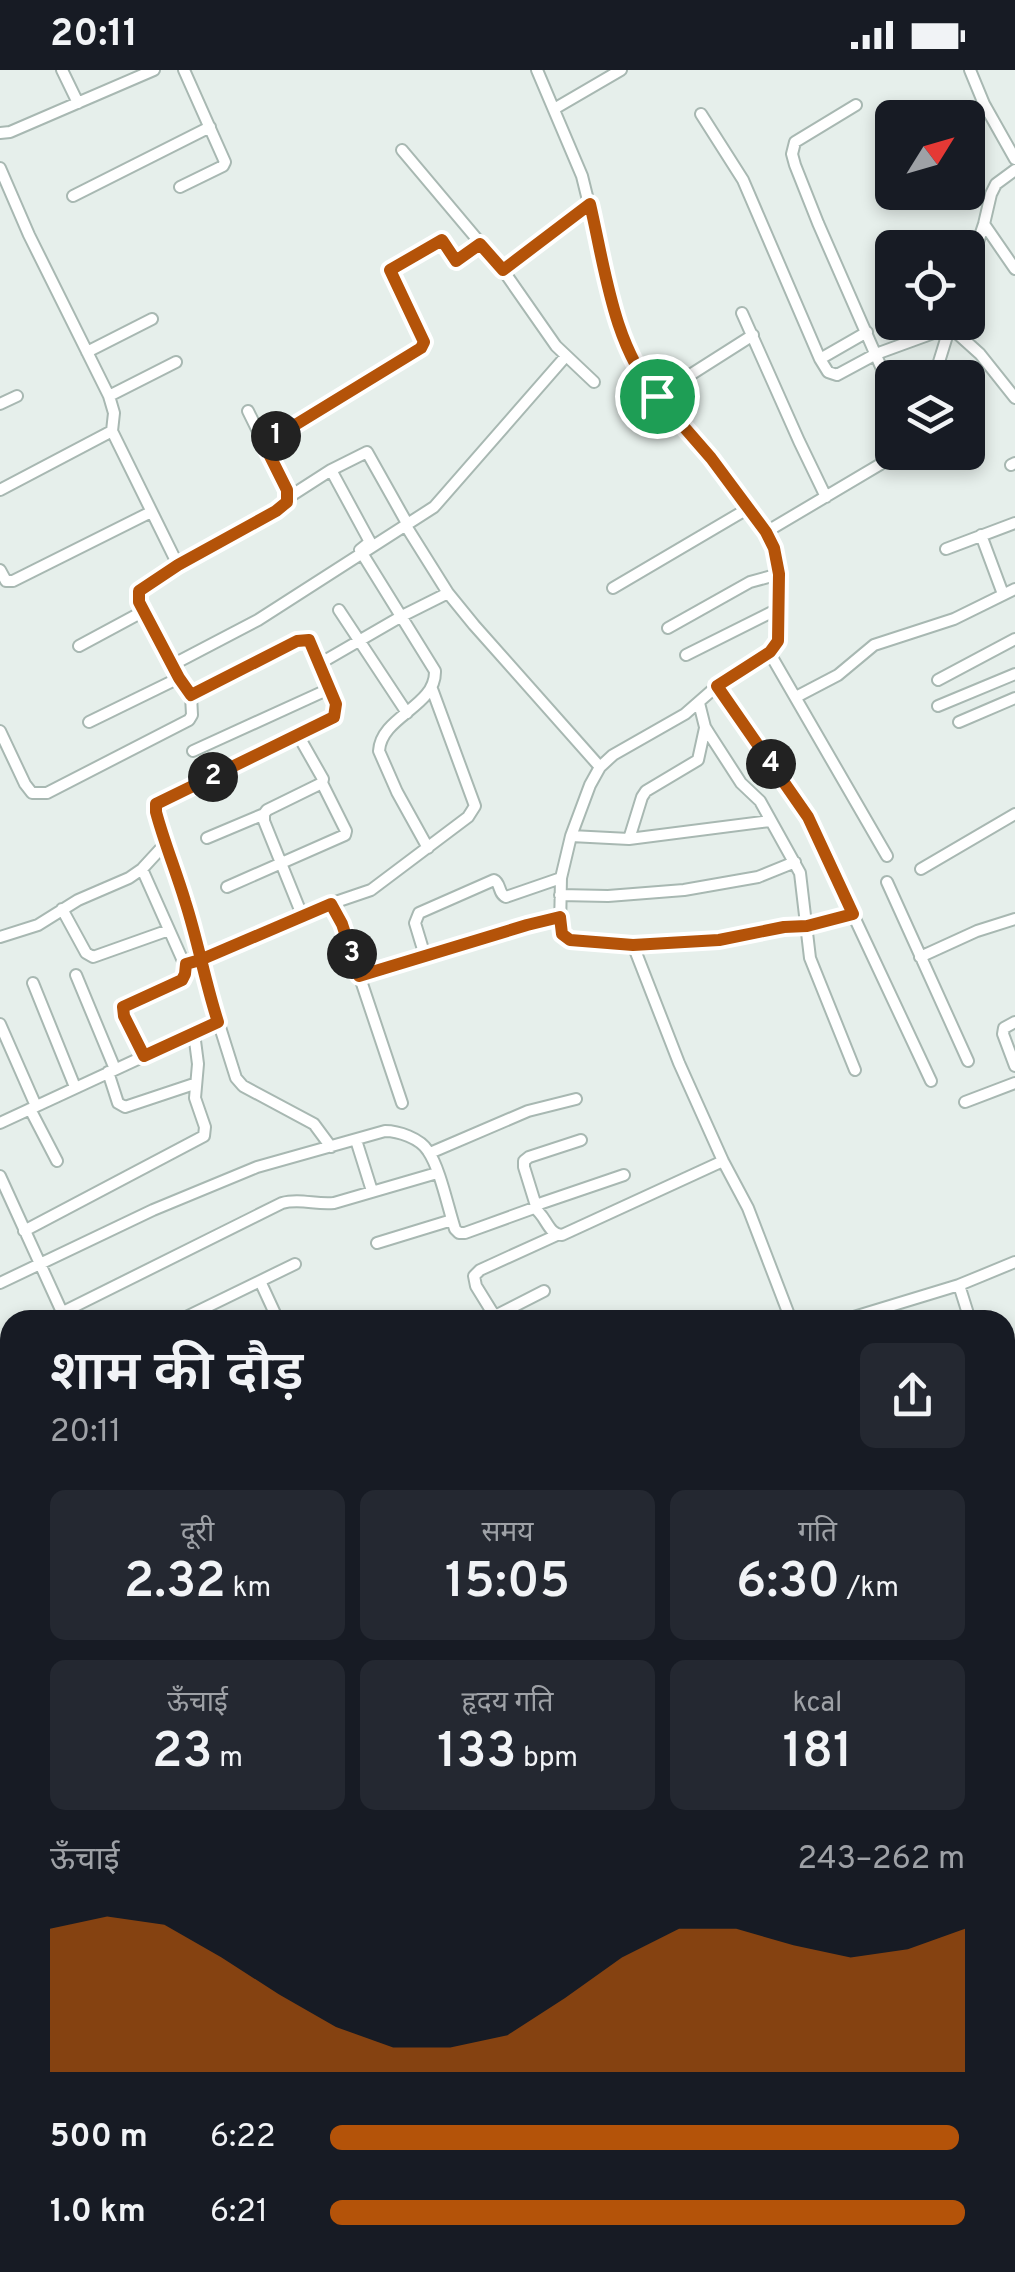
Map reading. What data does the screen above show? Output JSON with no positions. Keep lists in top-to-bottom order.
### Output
{
  "north": "top right",
  "page": {
    "status": "20:11",
    "pins": [
      "1",
      "4",
      "2",
      "3"
    ],
    "heading": ["शाम की दौड़", "20:11"],
    "stats": [
      ["दूरी", "2.32 km"],
      ["समय", "15:05"],
      ["गति", "6:30 /km"],
      ["ऊँचाई", "23 m"],
      ["हृदय गति", "133 bpm"],
      ["kcal", "181"]
    ],
    "chart": ["ऊँचाई", "243–262 m"],
    "list": [
      {
        "name": "500 m",
        "note": "6:22"
      },
      {
        "name": "1.0 km",
        "note": "6:21"
      }
    ]
  }
}
